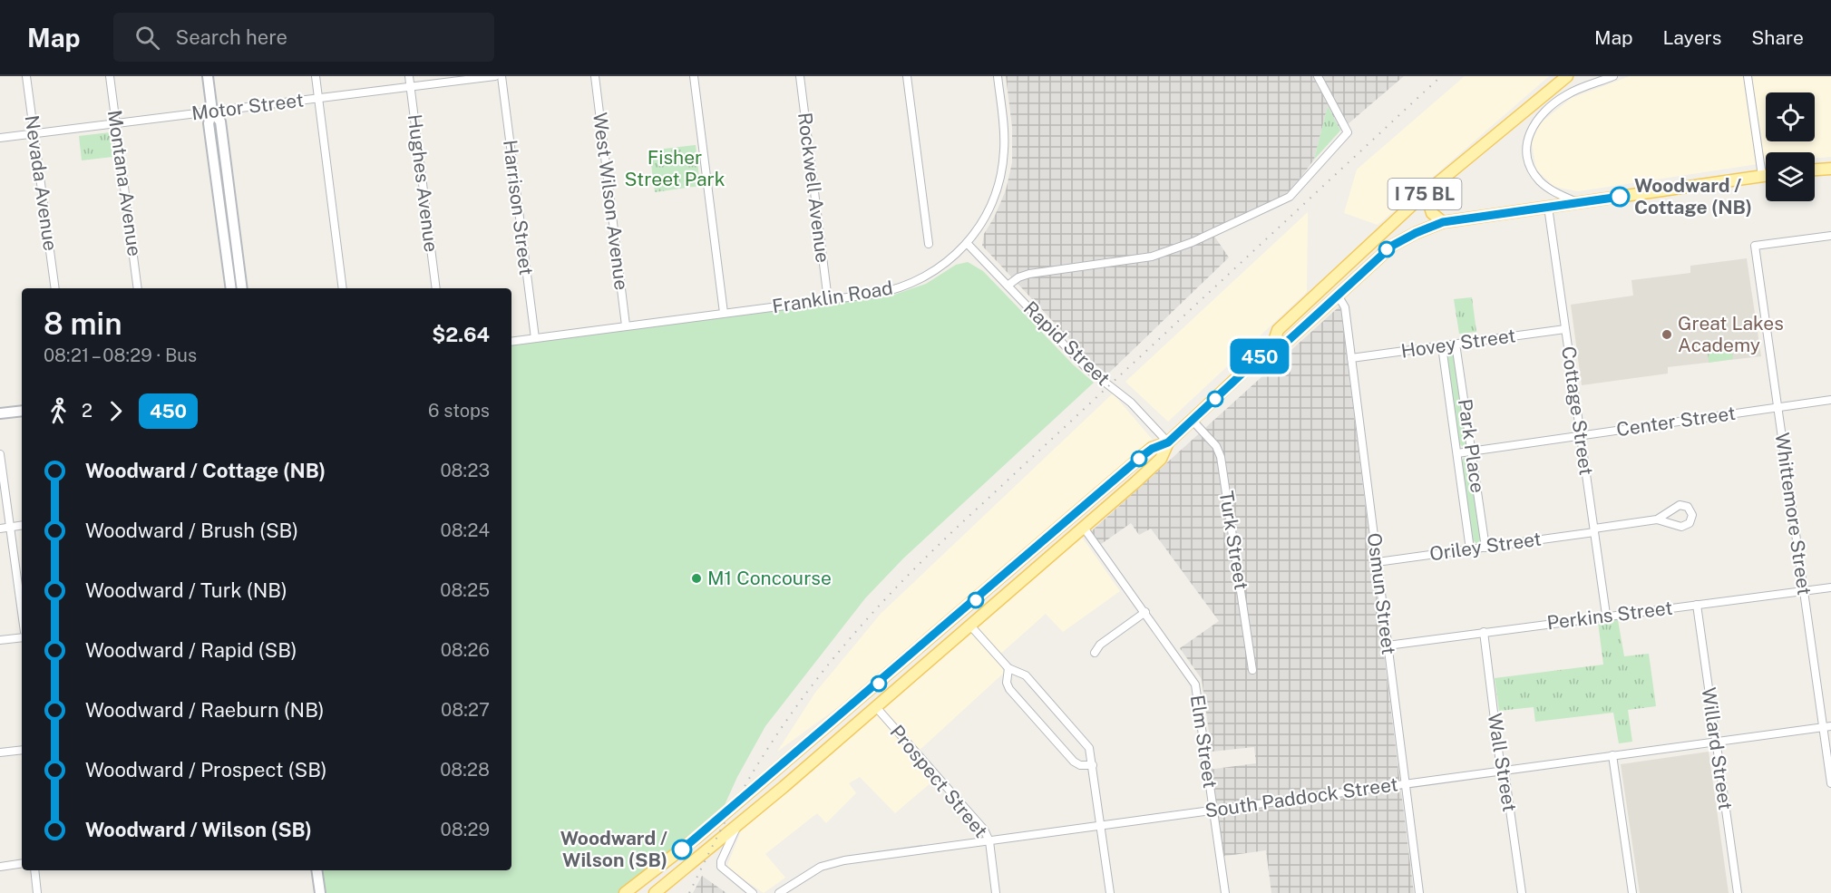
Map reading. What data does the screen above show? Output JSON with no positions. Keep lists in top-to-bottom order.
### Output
{
  "streets": {
    "main road": ["I 75 BL"],
    "street": [
      "Motor Street",
      "Nevada Avenue",
      "Montana Avenue",
      "Hughes Avenue",
      "Rockwell Avenue",
      "West Wilson Avenue",
      "Harrison Street",
      "Franklin Road",
      "Rapid Street",
      "Hovey Street",
      "Cottage Street",
      "Center Street",
      "Park Place",
      "Whittemore Street",
      "Turk Street",
      "Oriley Street",
      "Osmun Street",
      "Perkins Street",
      "Elm Street",
      "Willard Street",
      "Wall Street",
      "Prospect Street",
      "South Paddock Street"
    ]
  },
  "crossings": [
    ["Motor Street", "Nevada Avenue"],
    ["Motor Street", "Montana Avenue"],
    ["Motor Street", "Hughes Avenue"],
    ["Rockwell Avenue", "Franklin Road"],
    ["I 75 BL", "Rapid Street"],
    ["I 75 BL", "Cottage Street"],
    ["I 75 BL", "Turk Street"],
    ["I 75 BL", "Osmun Street"],
    ["I 75 BL", "Elm Street"],
    ["I 75 BL", "Prospect Street"],
    ["West Wilson Avenue", "Franklin Road"],
    ["Harrison Street", "Franklin Road"],
    ["Franklin Road", "Rapid Street"],
    ["Hovey Street", "Cottage Street"],
    ["Hovey Street", "Park Place"],
    ["Hovey Street", "Osmun Street"],
    ["Cottage Street", "Center Street"],
    ["Cottage Street", "Oriley Street"],
    ["Cottage Street", "Perkins Street"],
    ["Center Street", "Park Place"],
    ["Center Street", "Whittemore Street"],
    ["Park Place", "Oriley Street"],
    ["Whittemore Street", "Perkins Street"],
    ["Whittemore Street", "South Paddock Street"],
    ["Oriley Street", "Osmun Street"],
    ["Osmun Street", "Perkins Street"],
    ["Osmun Street", "South Paddock Street"],
    ["Perkins Street", "Willard Street"],
    ["Perkins Street", "Wall Street"],
    ["Elm Street", "South Paddock Street"],
    ["Willard Street", "South Paddock Street"],
    ["Wall Street", "South Paddock Street"],
    ["Prospect Street", "South Paddock Street"]
  ],
  "parks": ["Fisher Street Park"],
  "places": [
    "Woodward / Cottage (NB)",
    "Great Lakes Academy",
    "M1 Concourse",
    "Woodward / Wilson (SB)"
  ],
  "lines": ["bus line 450"],
  "page": {
    "header": "Map",
    "search": "Search here",
    "nav": ["Map", "Layers", "Share"],
    "on_map": "450",
    "heading": ["8 min", "08:21 – 08:29 · Bus", "$2.64"],
    "legs": ["2", "450", "6 stops"],
    "list": [
      {
        "name": "Woodward / Cottage (NB)",
        "value": "08:23"
      },
      {
        "name": "Woodward / Brush (SB)",
        "value": "08:24"
      },
      {
        "name": "Woodward / Turk (NB)",
        "value": "08:25"
      },
      {
        "name": "Woodward / Rapid (SB)",
        "value": "08:26"
      },
      {
        "name": "Woodward / Raeburn (NB)",
        "value": "08:27"
      },
      {
        "name": "Woodward / Prospect (SB)",
        "value": "08:28"
      },
      {
        "name": "Woodward / Wilson (SB)",
        "value": "08:29"
      }
    ]
  }
}
